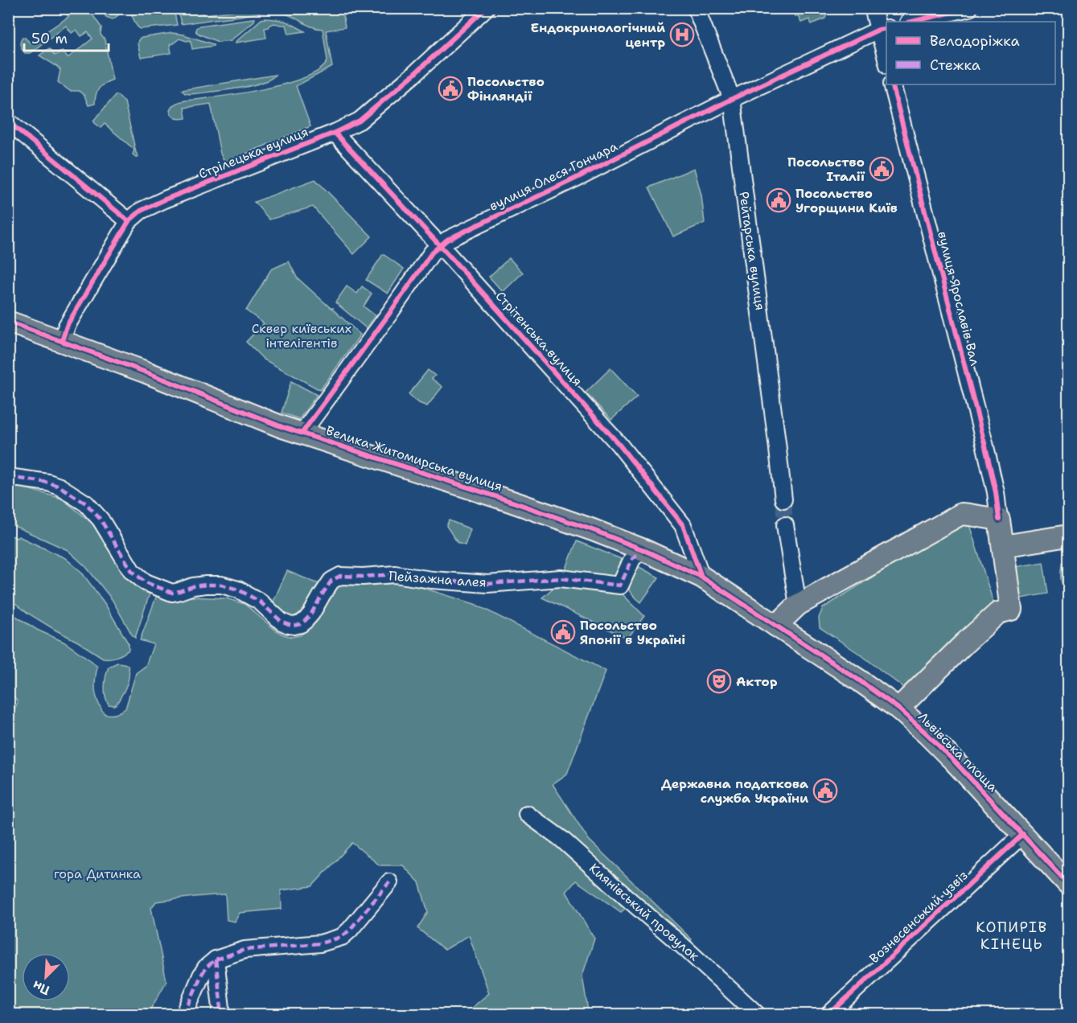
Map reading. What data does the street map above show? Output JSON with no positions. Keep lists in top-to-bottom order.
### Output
{
  "streets": {
    "main road": ["Велика Житомирська вулиця", "Львівська площа"],
    "street": [
      "Стрілецька вулиця",
      "вулиця Олеся Гончара",
      "Рейтарська вулиця",
      "вулиця Ярославів Вал",
      "Стрітенська вулиця",
      "Пейзажна алея",
      "Киянівський провулок",
      "Вознесенський узвіз"
    ]
  },
  "crossings": [
    ["Стрілецька вулиця", "Стрітенська вулиця"],
    ["Стрілецька вулиця", "Велика Житомирська вулиця"],
    ["вулиця Олеся Гончара", "Рейтарська вулиця"],
    ["вулиця Олеся Гончара", "Стрітенська вулиця"],
    ["вулиця Олеся Гончара", "Велика Житомирська вулиця"],
    ["вулиця Ярославів Вал", "Львівська площа"],
    ["Стрітенська вулиця", "Велика Житомирська вулиця"],
    ["Велика Житомирська вулиця", "Пейзажна алея"],
    ["Велика Житомирська вулиця", "Львівська площа"],
    ["Львівська площа", "Вознесенський узвіз"]
  ],
  "districts": ["КОПИРІВ КІНЕЦЬ"],
  "parks": ["Сквер київських інтелігентів", "гора Дитинка"],
  "places": {
    "hospital": ["Ендокринологічний центр"],
    "public building": [
      "Посольство Фінляндії",
      "Посольство Італії",
      "Посольство Угорщини Київ",
      "Посольство Японії в Україні",
      "Державна податкова служба України"
    ],
    "theatre": ["Актор"]
  },
  "legend": ["Велодоріжка", "Стежка"],
  "scale_bar": "50 m",
  "north": "bottom left"
}
